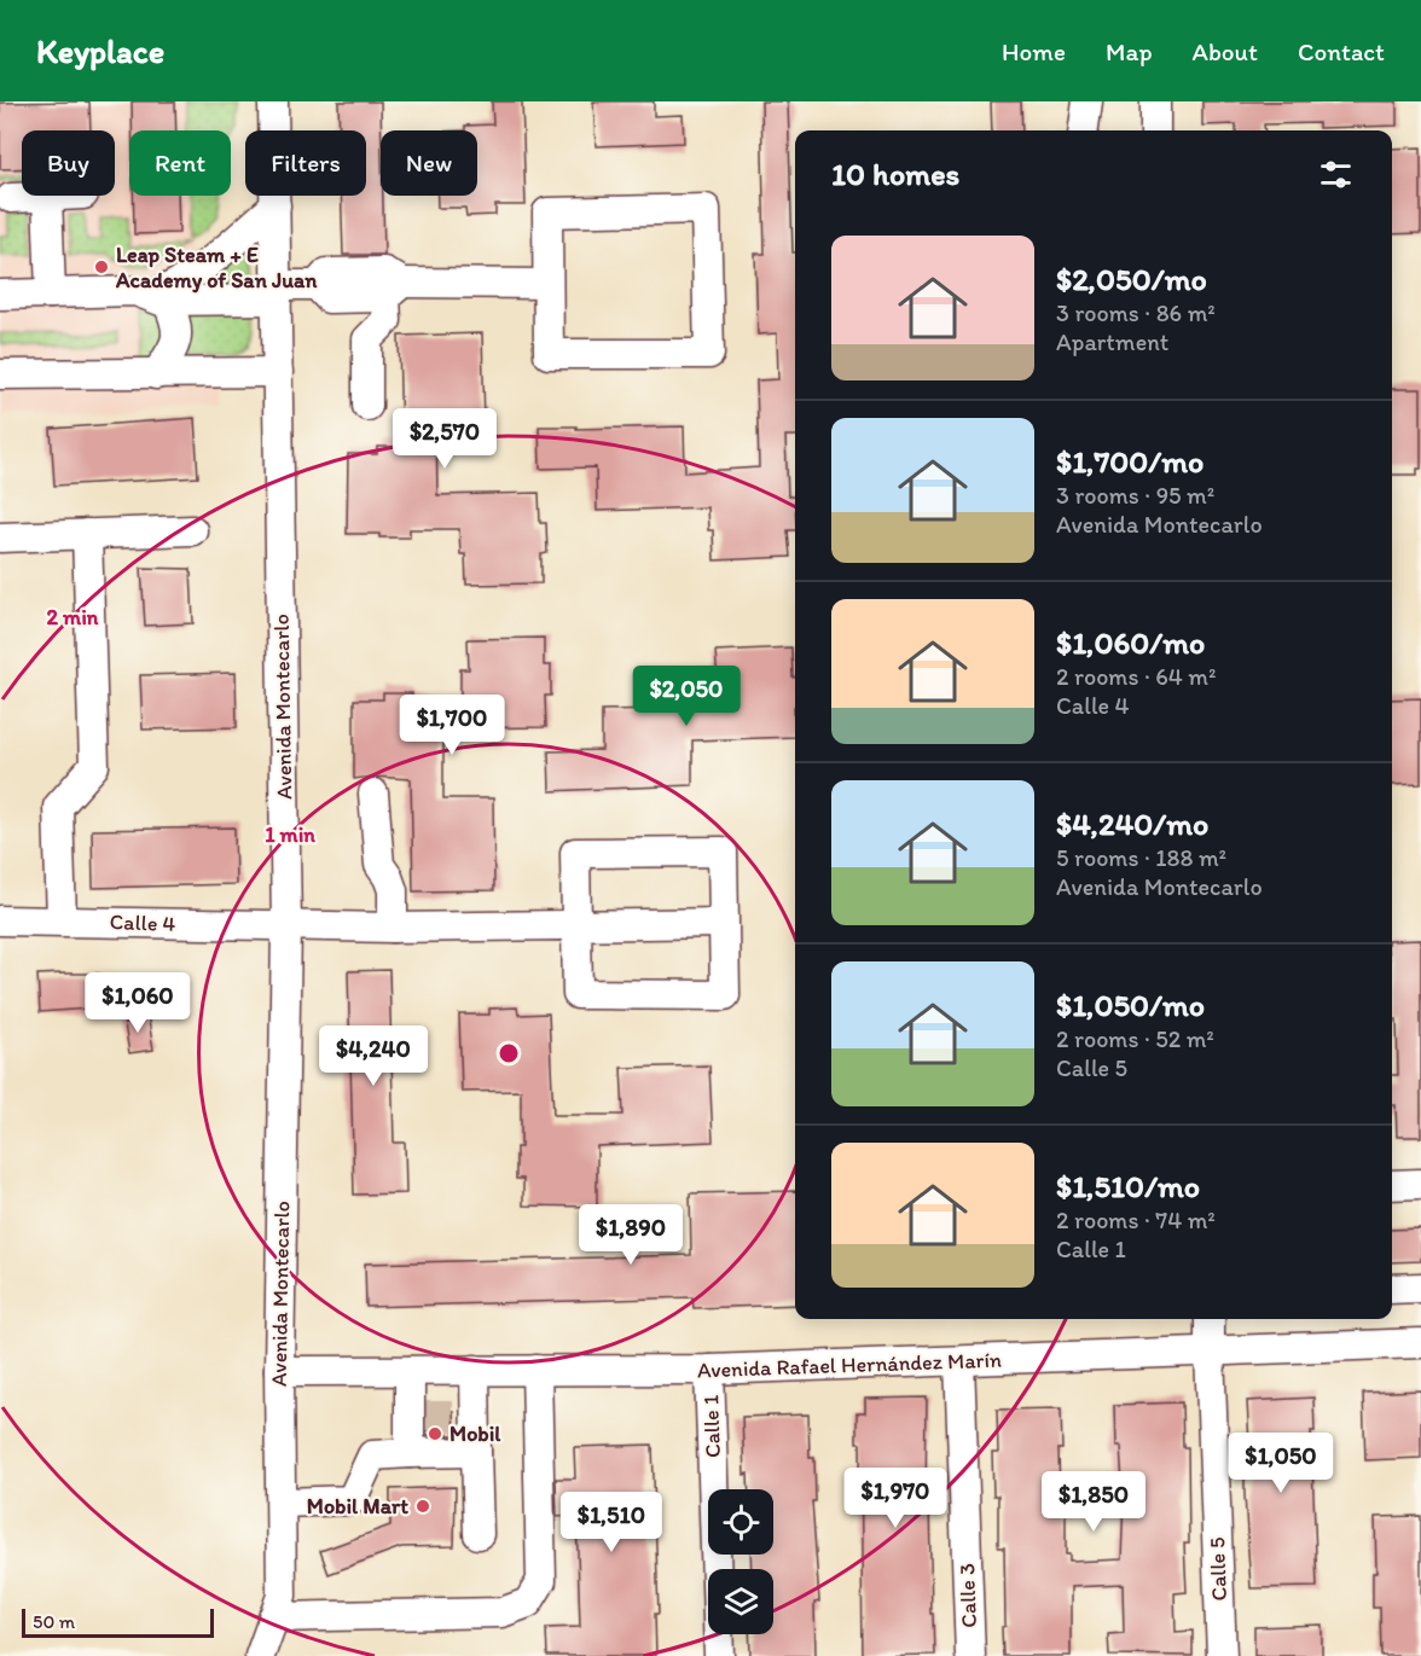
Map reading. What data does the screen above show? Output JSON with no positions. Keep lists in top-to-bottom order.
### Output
{
  "streets": {
    "street": [
      "Avenida Montecarlo",
      "Calle 4",
      "Avenida Rafael Hernández Marín",
      "Calle 1",
      "Calle 5",
      "Calle 3"
    ]
  },
  "crossings": [
    ["Avenida Montecarlo", "Calle 4"],
    ["Avenida Montecarlo", "Avenida Rafael Hernández Marín"],
    ["Avenida Rafael Hernández Marín", "Calle 1"],
    ["Avenida Rafael Hernández Marín", "Calle 5"],
    ["Avenida Rafael Hernández Marín", "Calle 3"]
  ],
  "places": ["Leap Steam + E Academy of San Juan", "Mobil", "Mobil Mart"],
  "scale_bar": "50 m",
  "page": {
    "header": "Keyplace",
    "nav": [
      "Home",
      "Map",
      "About",
      "Contact"
    ],
    "chip": [
      "Buy",
      "Rent",
      "Filters",
      "New"
    ],
    "heading": "10 homes",
    "list": [
      {
        "name": "$2,050/mo",
        "note": "3 rooms · 86 m² · Apartment"
      },
      {
        "name": "$1,700/mo",
        "note": "3 rooms · 95 m² · Avenida Montecarlo"
      },
      {
        "name": "$1,060/mo",
        "note": "2 rooms · 64 m² · Calle 4"
      },
      {
        "name": "$4,240/mo",
        "note": "5 rooms · 188 m² · Avenida Montecarlo"
      },
      {
        "name": "$1,050/mo",
        "note": "2 rooms · 52 m² · Calle 5"
      },
      {
        "name": "$1,510/mo",
        "note": "2 rooms · 74 m² · Calle 1"
      }
    ],
    "price": [
      "$2,570",
      "$2,050",
      "$1,700",
      "$1,060",
      "$4,240",
      "$1,890",
      "$1,050",
      "$1,970",
      "$1,850",
      "$1,510"
    ],
    "scale": "50 m"
  },
  "rings": ["2 min", "1 min"]
}
